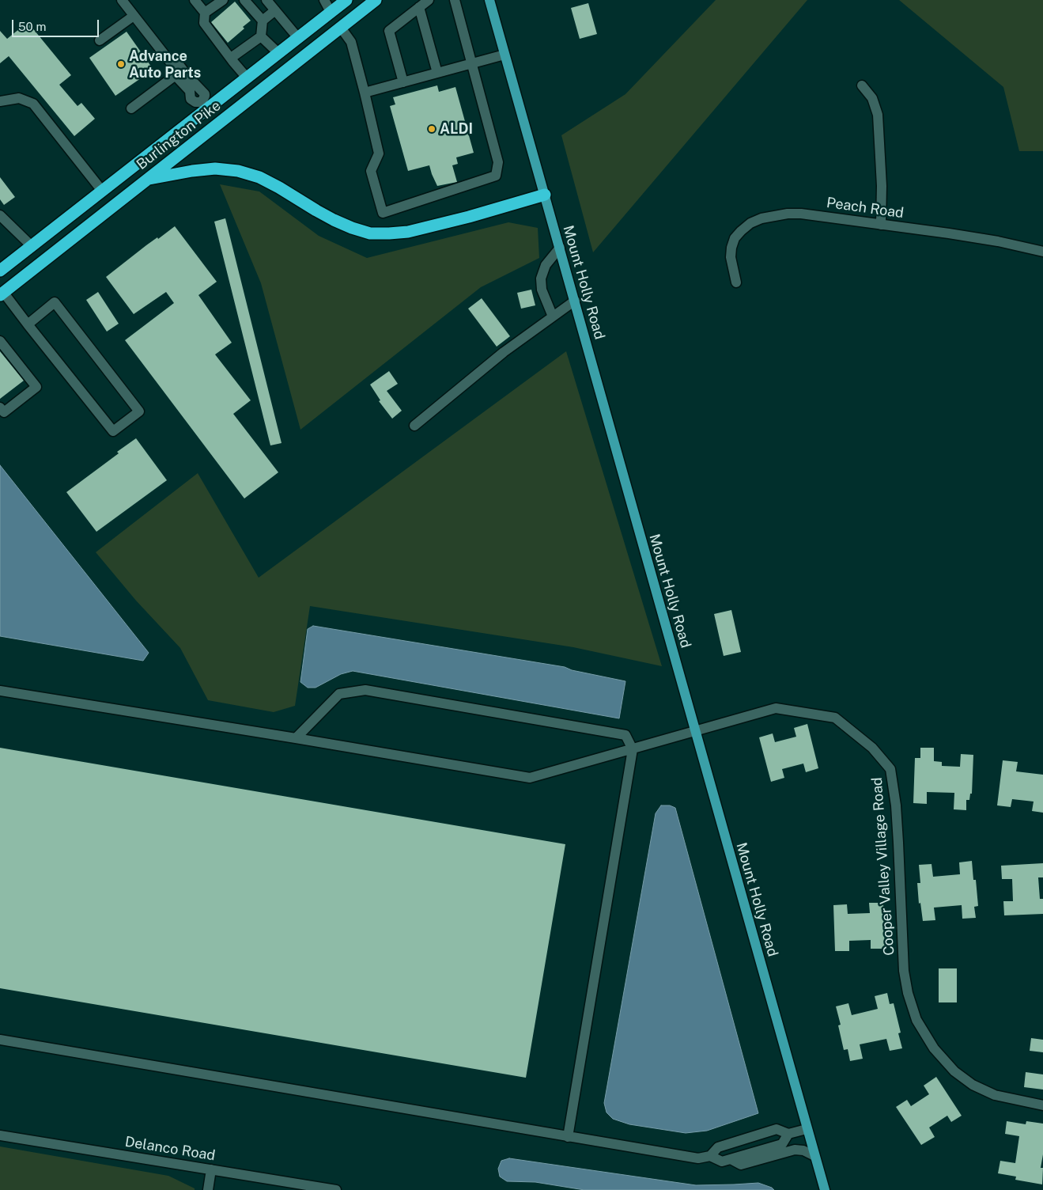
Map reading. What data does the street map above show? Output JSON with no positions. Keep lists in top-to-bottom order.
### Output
{
  "streets": {
    "highway": ["Burlington Pike"],
    "main road": ["Mount Holly Road"],
    "street": ["Peach Road", "Cooper Valley Village Road", "Delanco Road"]
  },
  "crossings": [
    ["Mount Holly Road", "Cooper Valley Village Road"]
  ],
  "places": ["Advance Auto Parts", "ALDI"],
  "scale_bar": "50 m"
}
